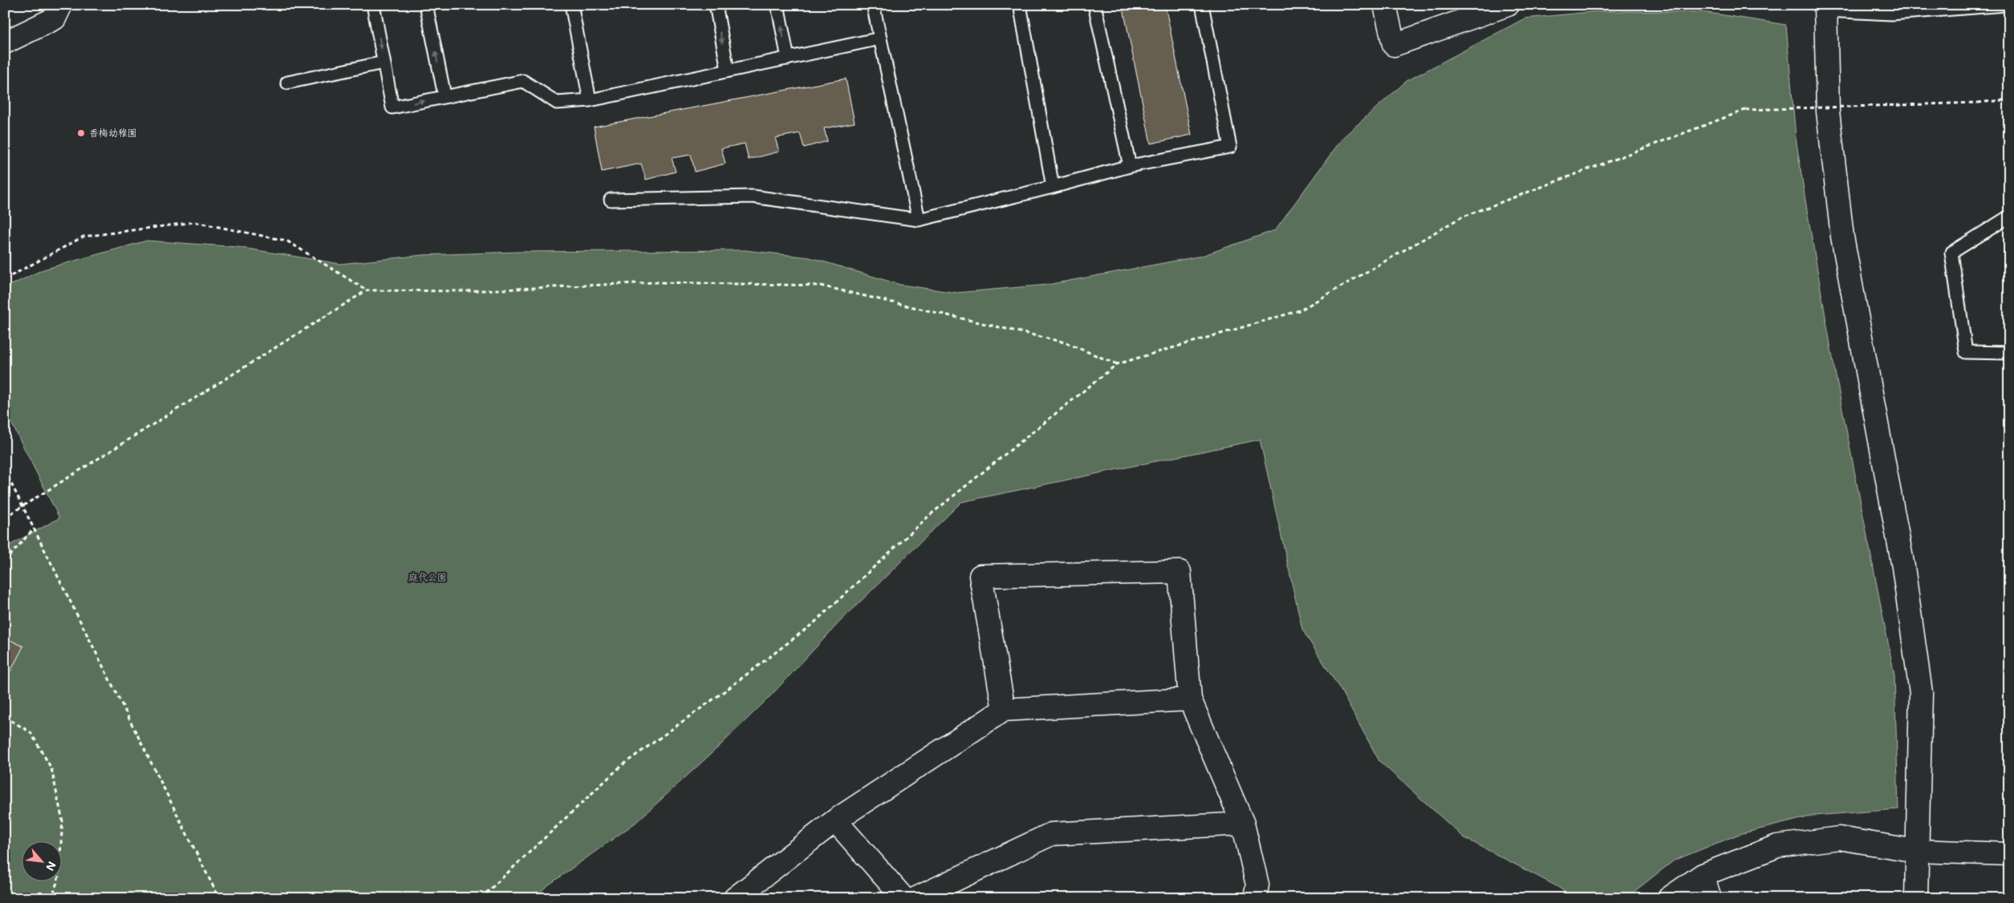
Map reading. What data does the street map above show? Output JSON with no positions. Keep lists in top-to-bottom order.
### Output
{
  "parks": ["庭代公園"],
  "places": ["香梅幼稚園"],
  "north": "bottom right"
}
